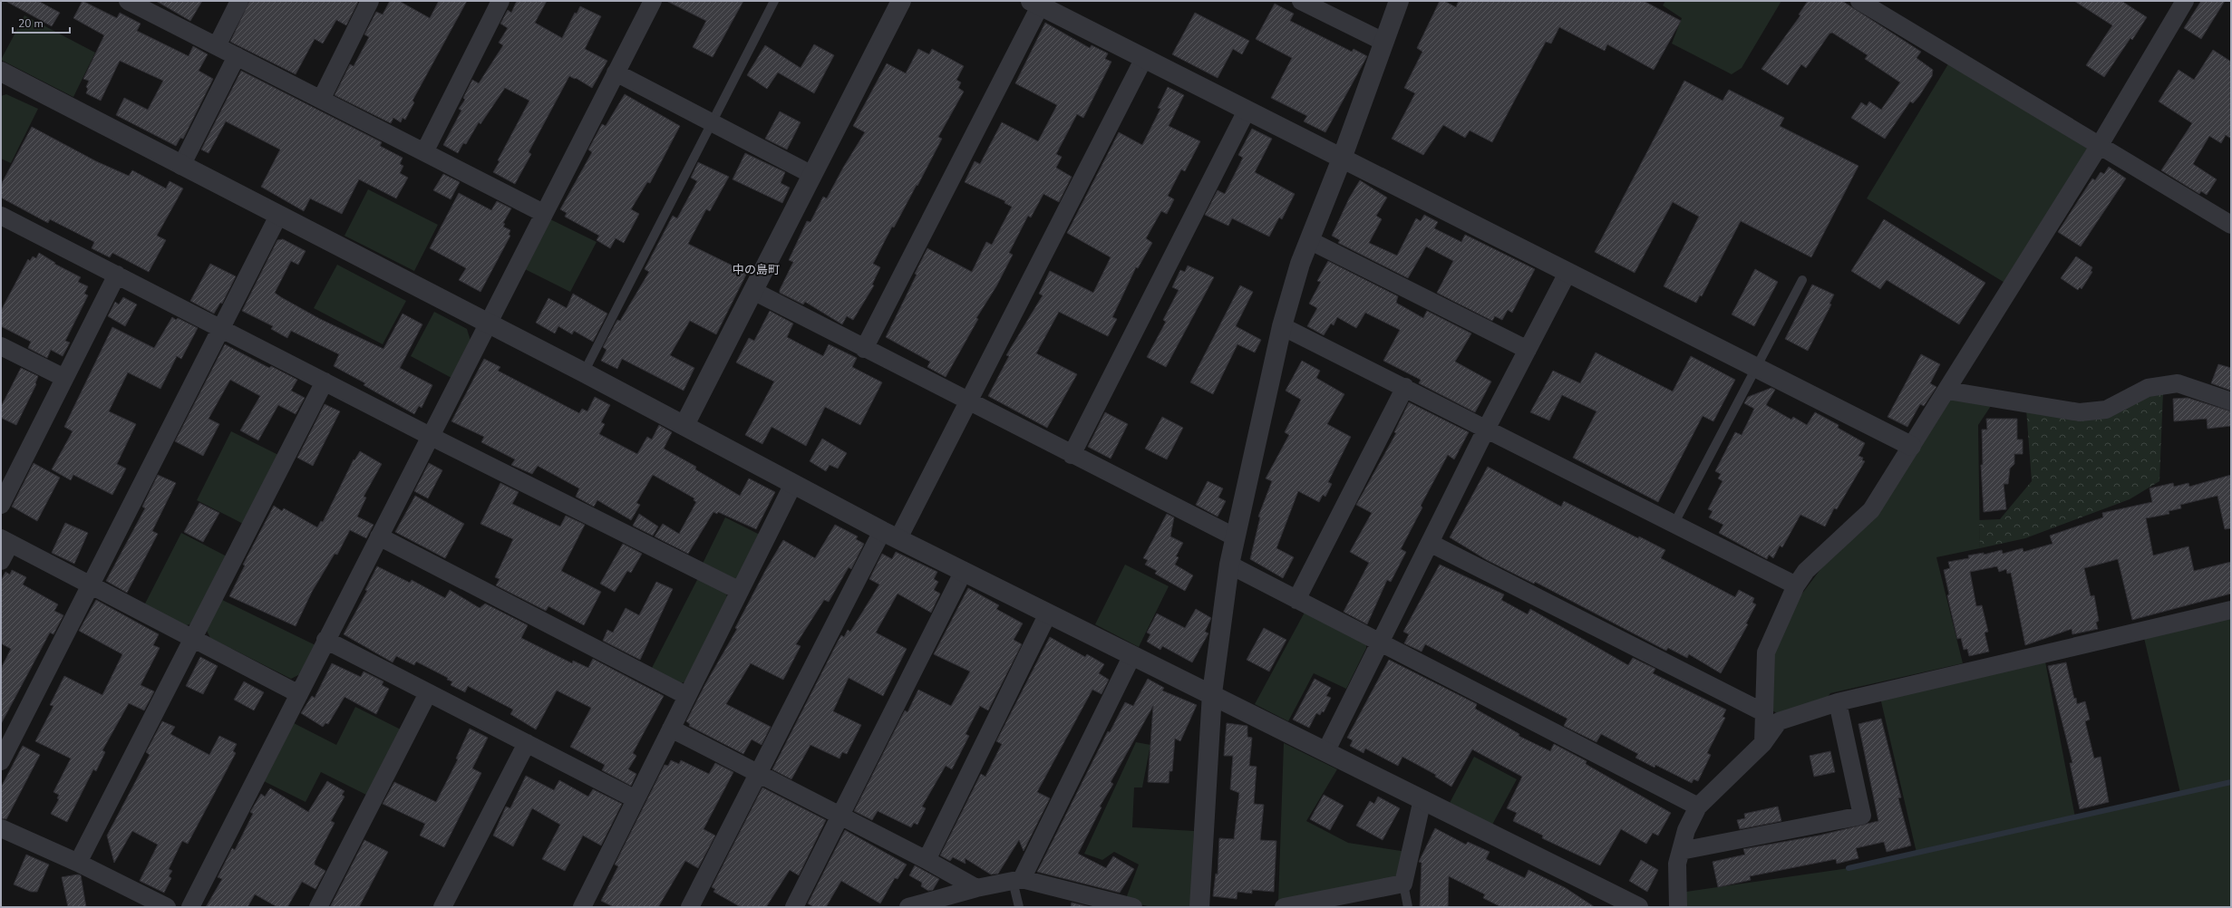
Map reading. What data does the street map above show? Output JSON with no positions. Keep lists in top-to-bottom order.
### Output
{
  "districts": ["中の島町"],
  "scale_bar": "20 m"
}
